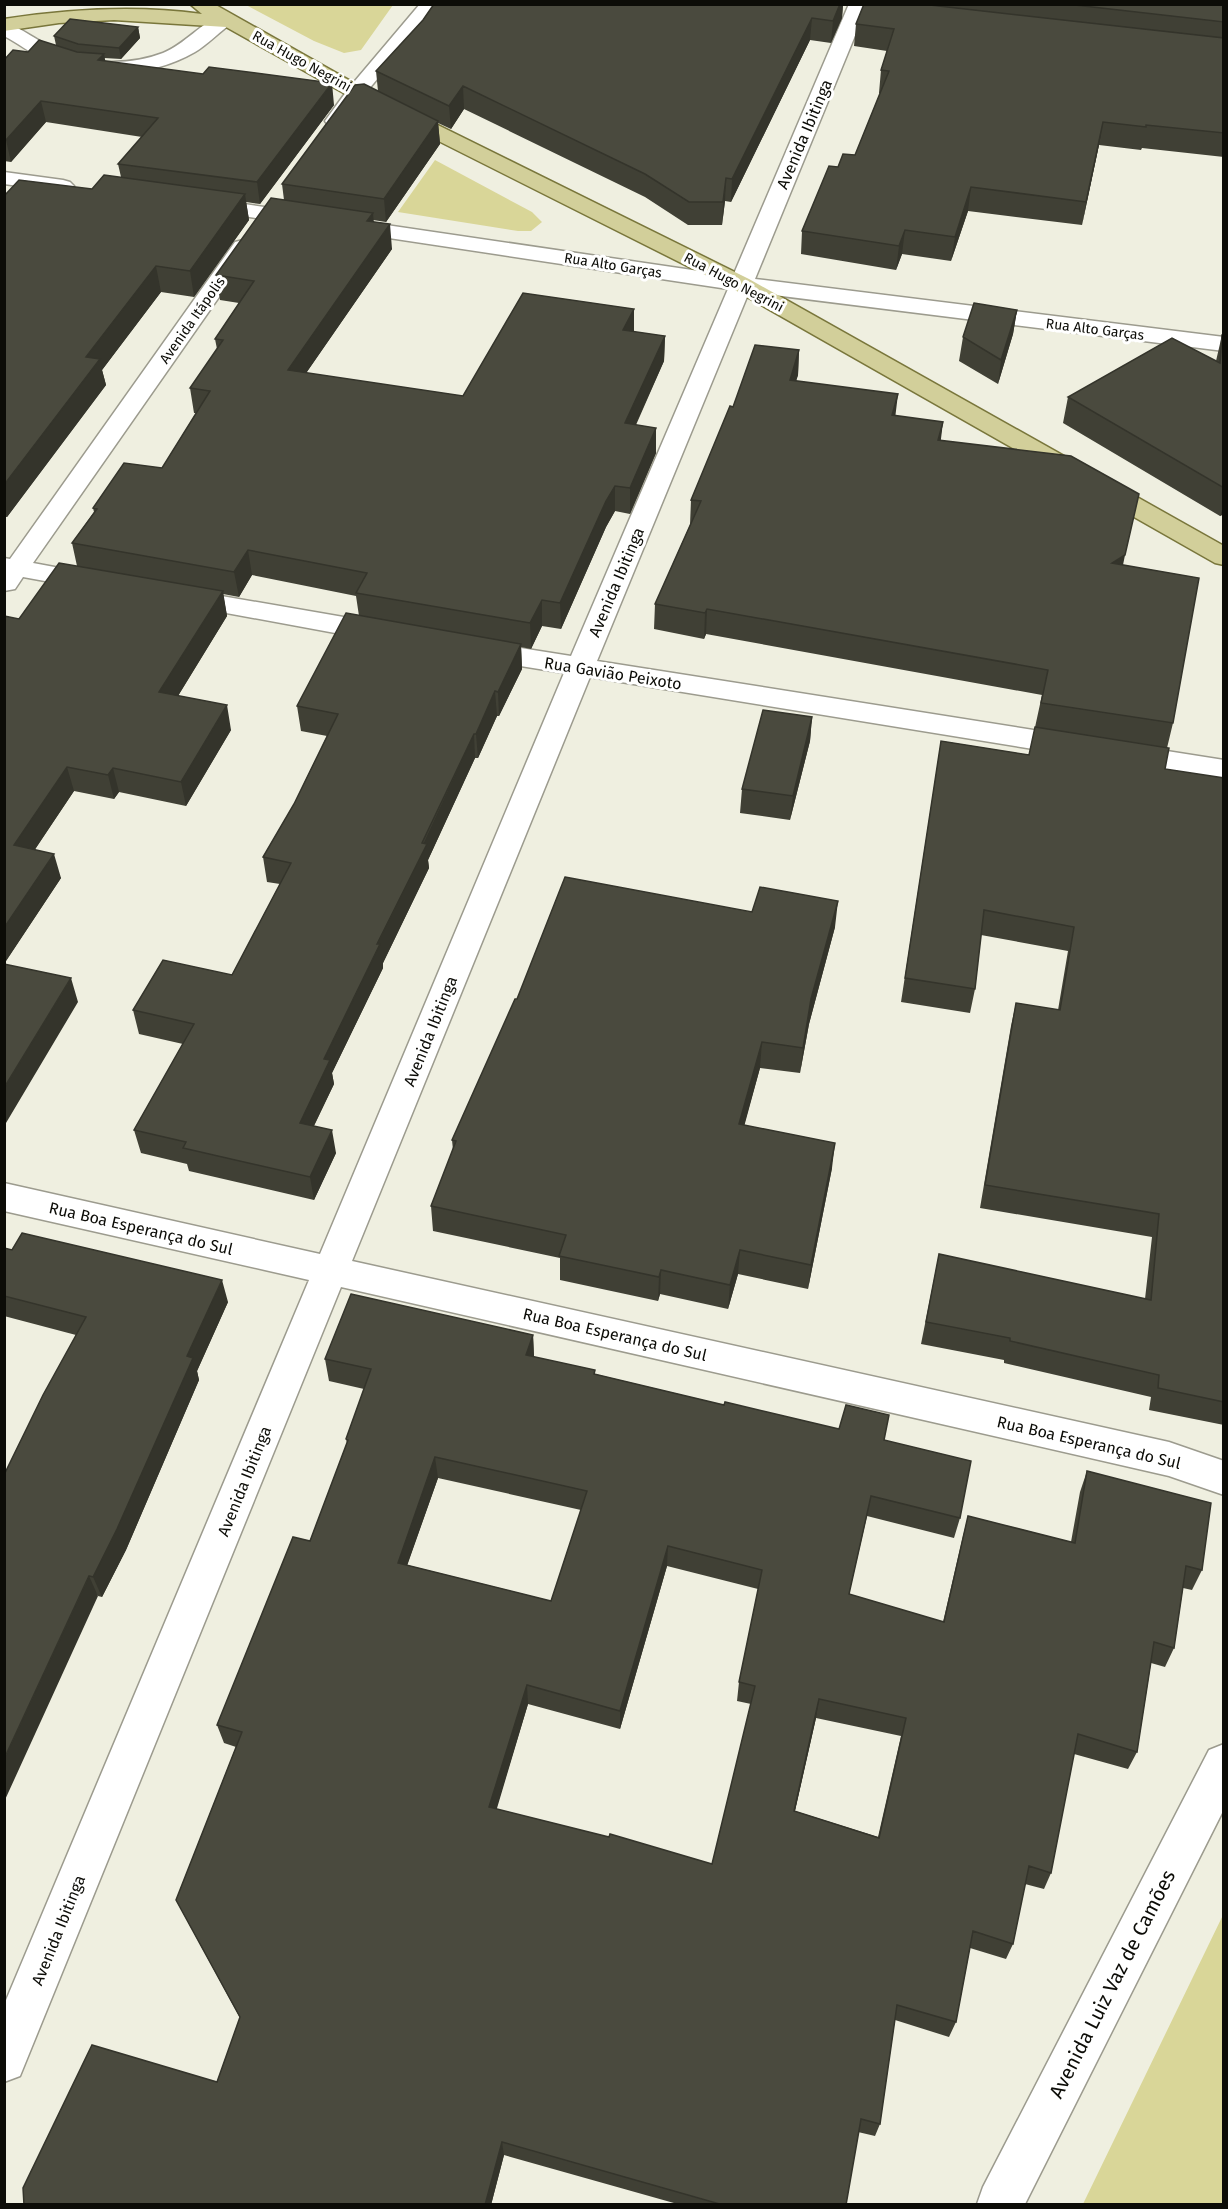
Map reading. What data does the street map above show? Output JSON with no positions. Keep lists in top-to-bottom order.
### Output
{
  "streets": {
    "main road": ["Rua Hugo Negrini"],
    "street": [
      "Avenida Ibitinga",
      "Rua Alto Garças",
      "Avenida Itápolis",
      "Rua Gavião Peixoto",
      "Rua Boa Esperança do Sul",
      "Avenida Luiz Vaz de Camões"
    ]
  },
  "crossings": [
    ["Rua Hugo Negrini", "Avenida Ibitinga"],
    ["Rua Hugo Negrini", "Rua Alto Garças"],
    ["Avenida Ibitinga", "Rua Alto Garças"],
    ["Avenida Ibitinga", "Rua Gavião Peixoto"],
    ["Avenida Ibitinga", "Rua Boa Esperança do Sul"],
    ["Rua Alto Garças", "Avenida Itápolis"]
  ]
}
